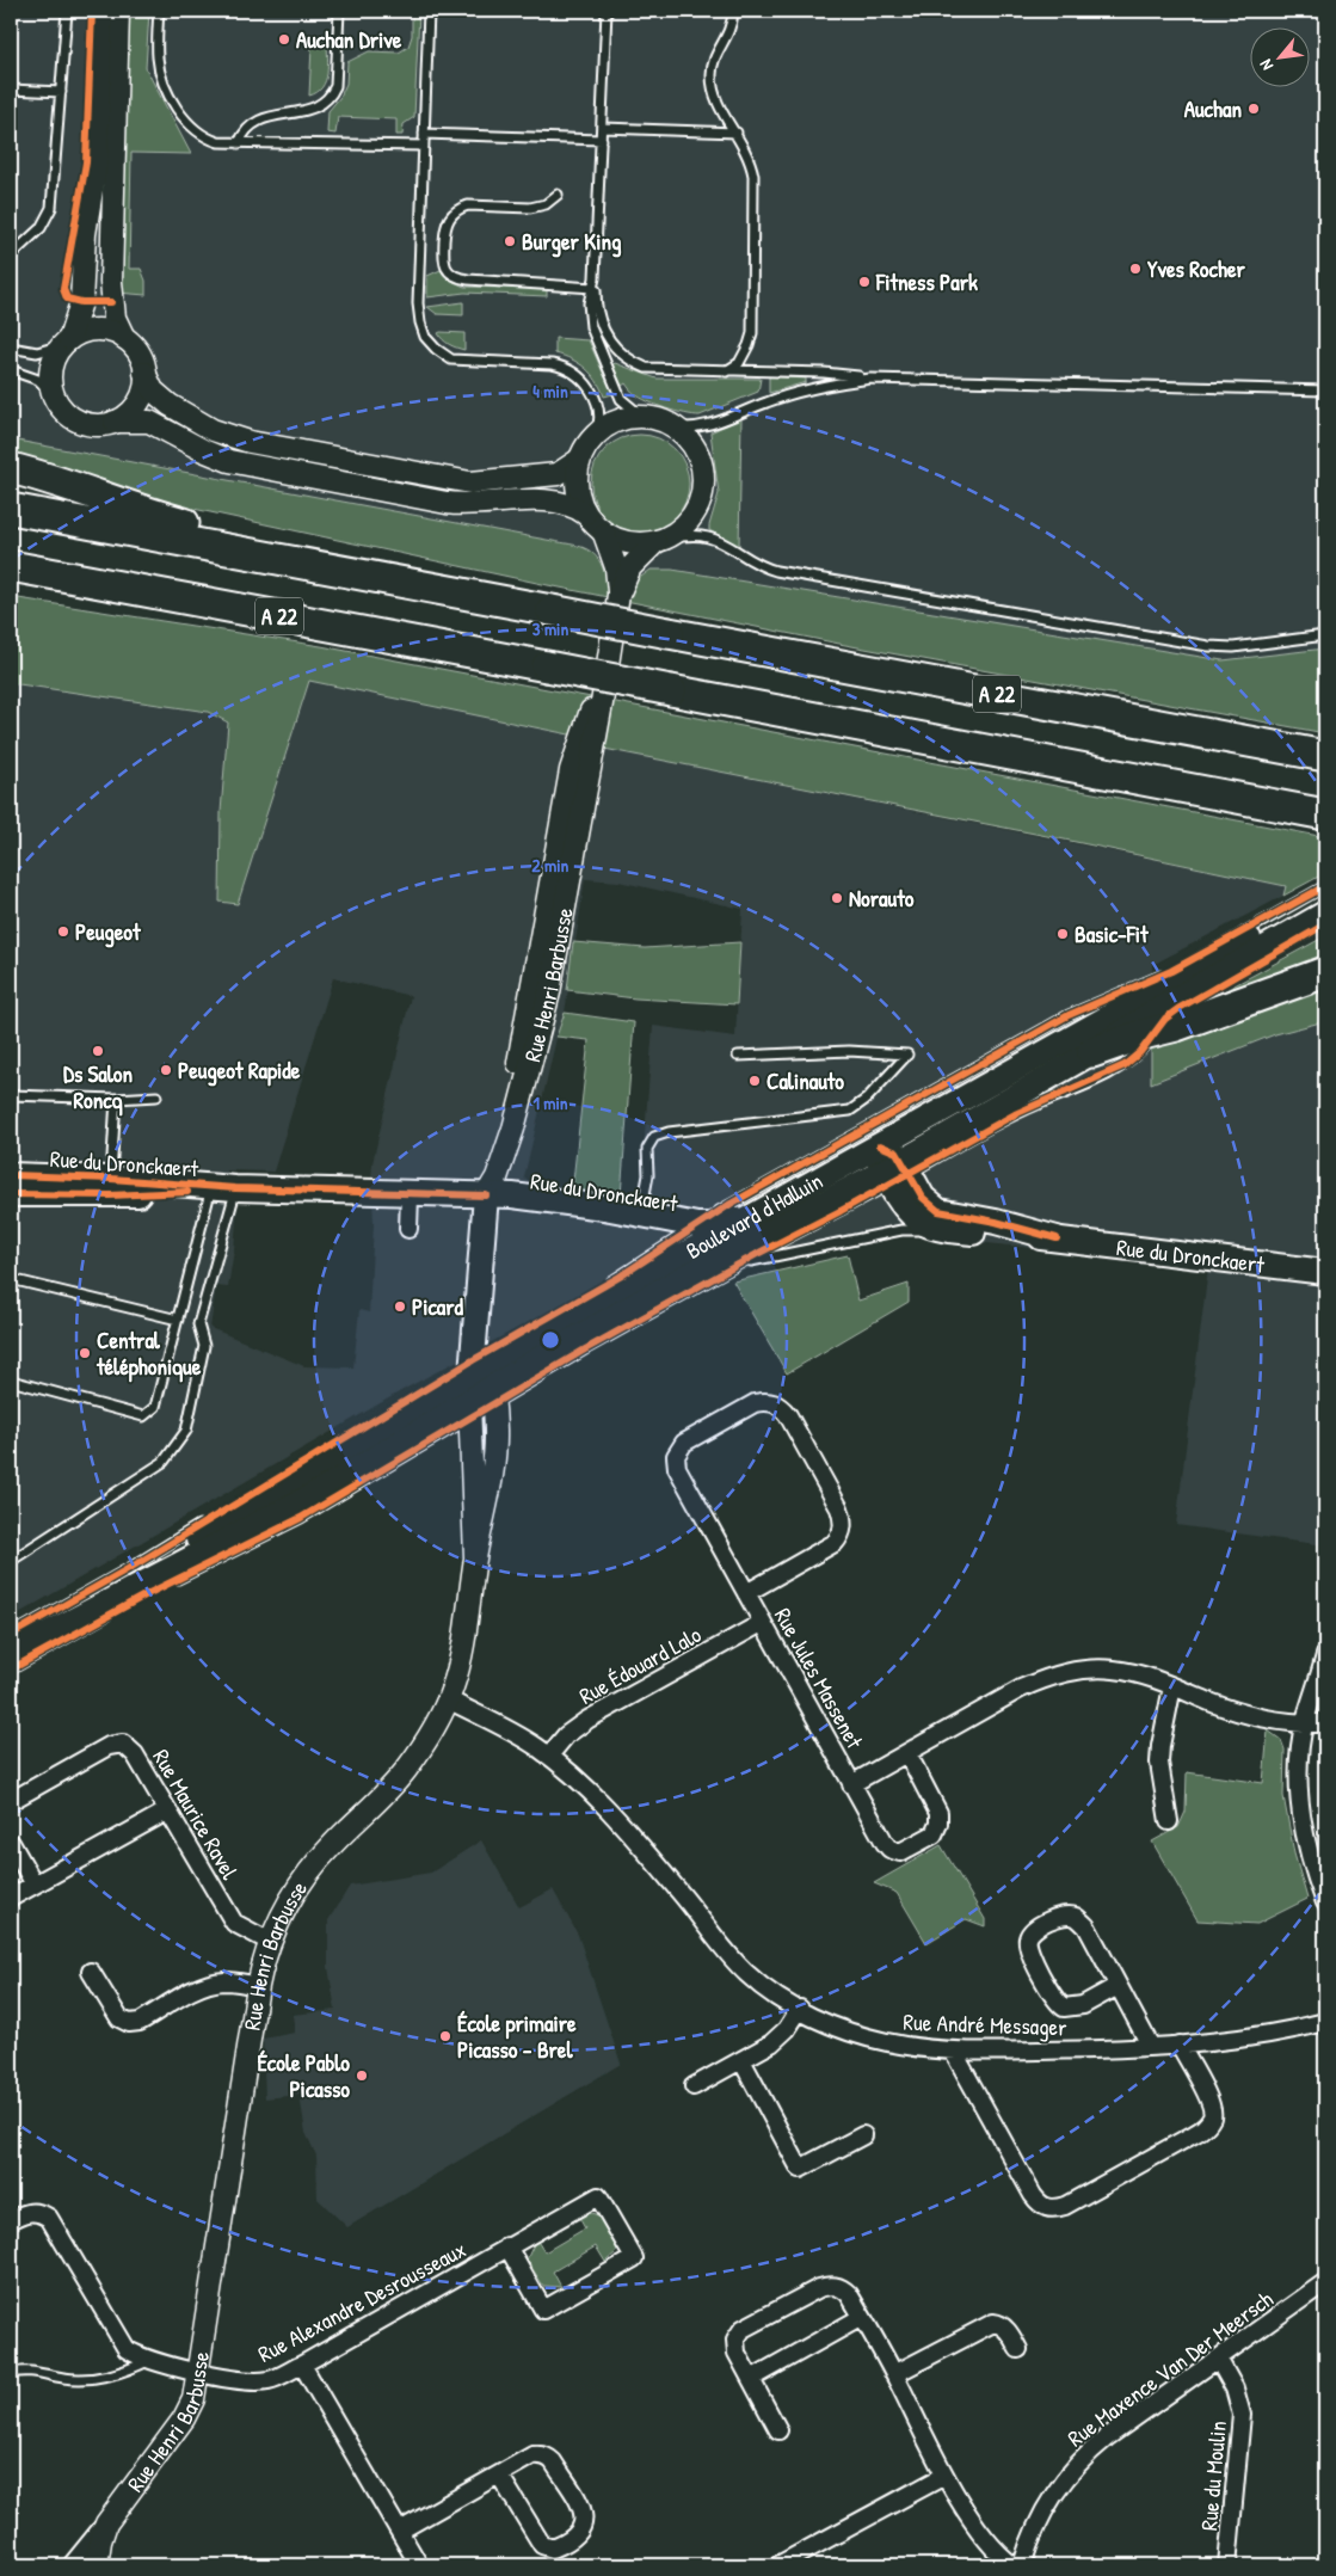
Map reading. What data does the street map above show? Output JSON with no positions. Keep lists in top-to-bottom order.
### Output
{
  "streets": {
    "highway": ["A 22"],
    "main road": ["Rue Henri Barbusse", "Rue du Dronckaert", "Boulevard d'Halluin"],
    "street": [
      "Rue Édouard Lalo",
      "Rue Jules Massenet",
      "Rue Maurice Ravel",
      "Rue André Messager",
      "Rue Alexandre Desrousseaux",
      "Rue Maxence Van Der Meersch",
      "Rue du Moulin"
    ]
  },
  "crossings": [
    ["Rue Henri Barbusse", "Rue du Dronckaert"],
    ["Rue Henri Barbusse", "Boulevard d'Halluin"],
    ["Rue Henri Barbusse", "Rue Maurice Ravel"],
    ["Rue Henri Barbusse", "Rue André Messager"],
    ["Rue Henri Barbusse", "Rue Alexandre Desrousseaux"],
    ["Rue du Dronckaert", "Boulevard d'Halluin"],
    ["Rue Édouard Lalo", "Rue Jules Massenet"],
    ["Rue Édouard Lalo", "Rue André Messager"],
    ["Rue Maxence Van Der Meersch", "Rue du Moulin"]
  ],
  "places": [
    "Auchan Drive",
    "Auchan",
    "Burger King",
    "Yves Rocher",
    "Fitness Park",
    "Norauto",
    "Peugeot",
    "Basic-Fit",
    "Ds Salon Roncq",
    "Peugeot Rapide",
    "Calinauto",
    "Picard",
    "Central téléphonique",
    "École primaire Picasso - Brel",
    "École Pablo Picasso"
  ],
  "north": "bottom left",
  "rings": [
    "4 min",
    "3 min",
    "2 min",
    "1 min"
  ]
}
